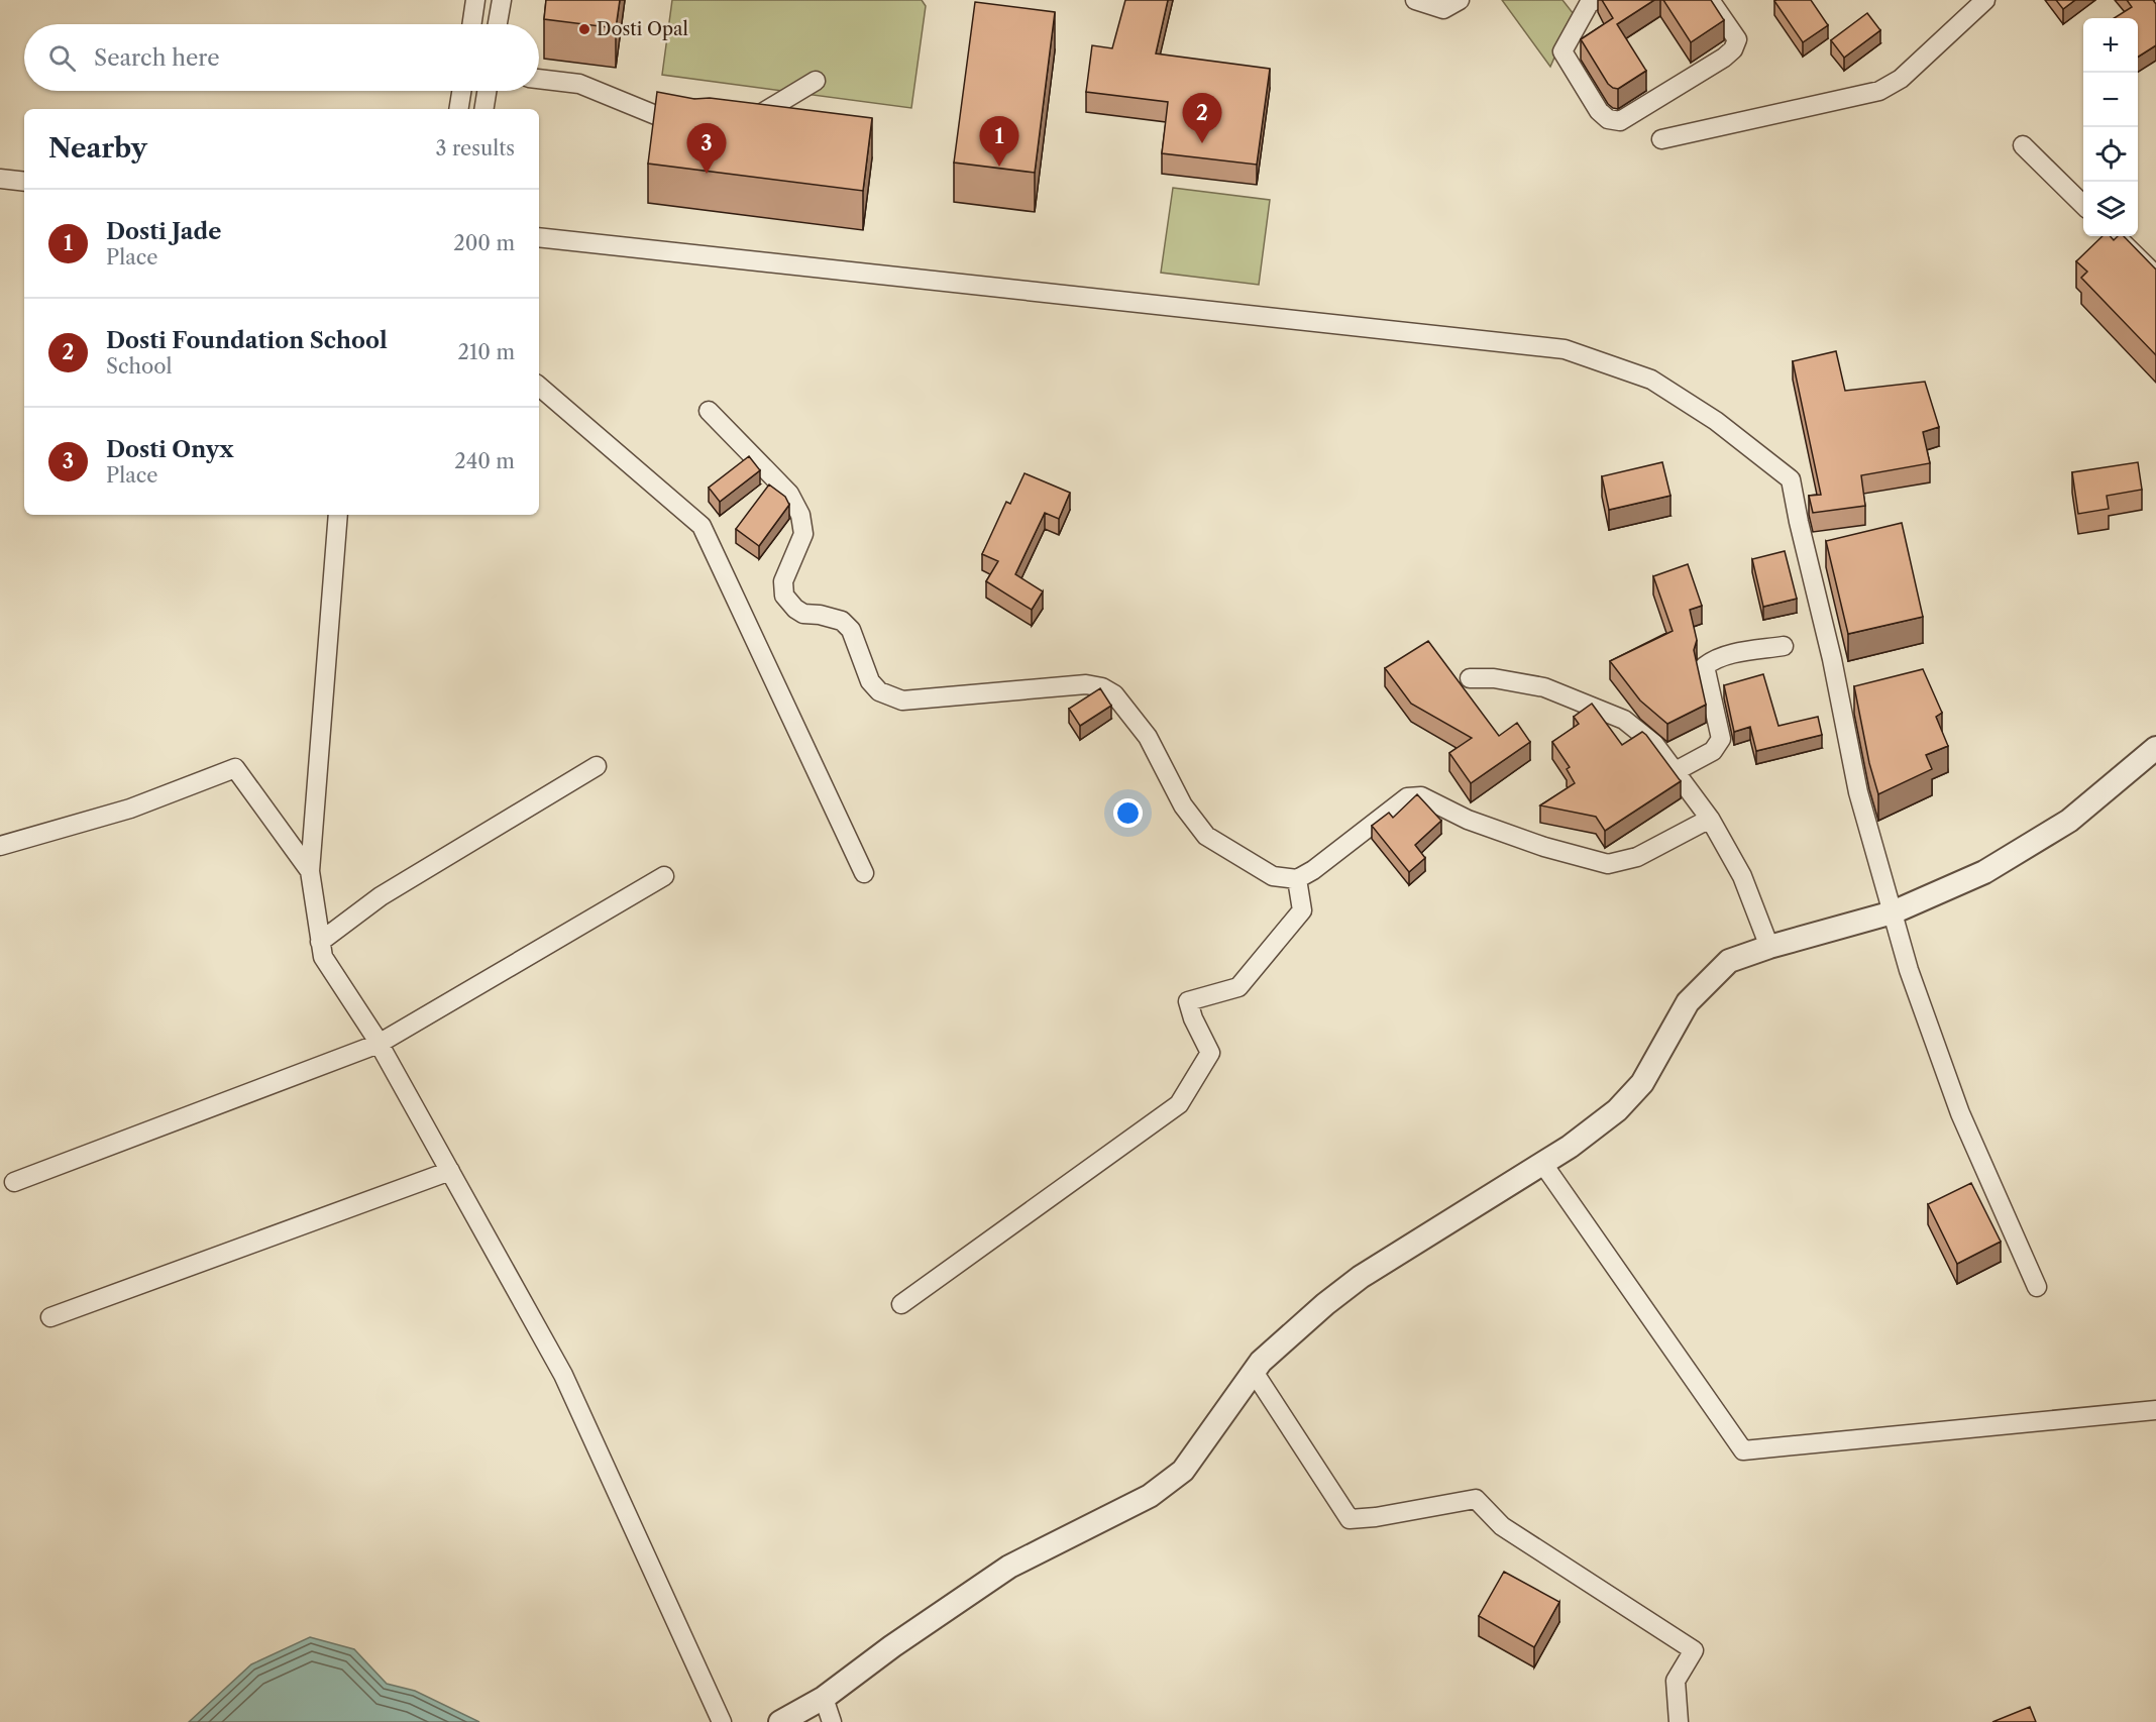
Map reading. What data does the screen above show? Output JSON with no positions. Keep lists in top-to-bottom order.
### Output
{
  "places": ["Dosti Opal"],
  "page": {
    "map_buttons": ["+", "−"],
    "search": "Search here",
    "pins": ["2", "1", "3"],
    "heading": ["Nearby", "3 results"],
    "list": [
      {
        "mark": "1",
        "name": "Dosti Jade",
        "note": "Place",
        "value": "200 m"
      },
      {
        "mark": "2",
        "name": "Dosti Foundation School",
        "note": "School",
        "value": "210 m"
      },
      {
        "mark": "3",
        "name": "Dosti Onyx",
        "note": "Place",
        "value": "240 m"
      }
    ]
  }
}
